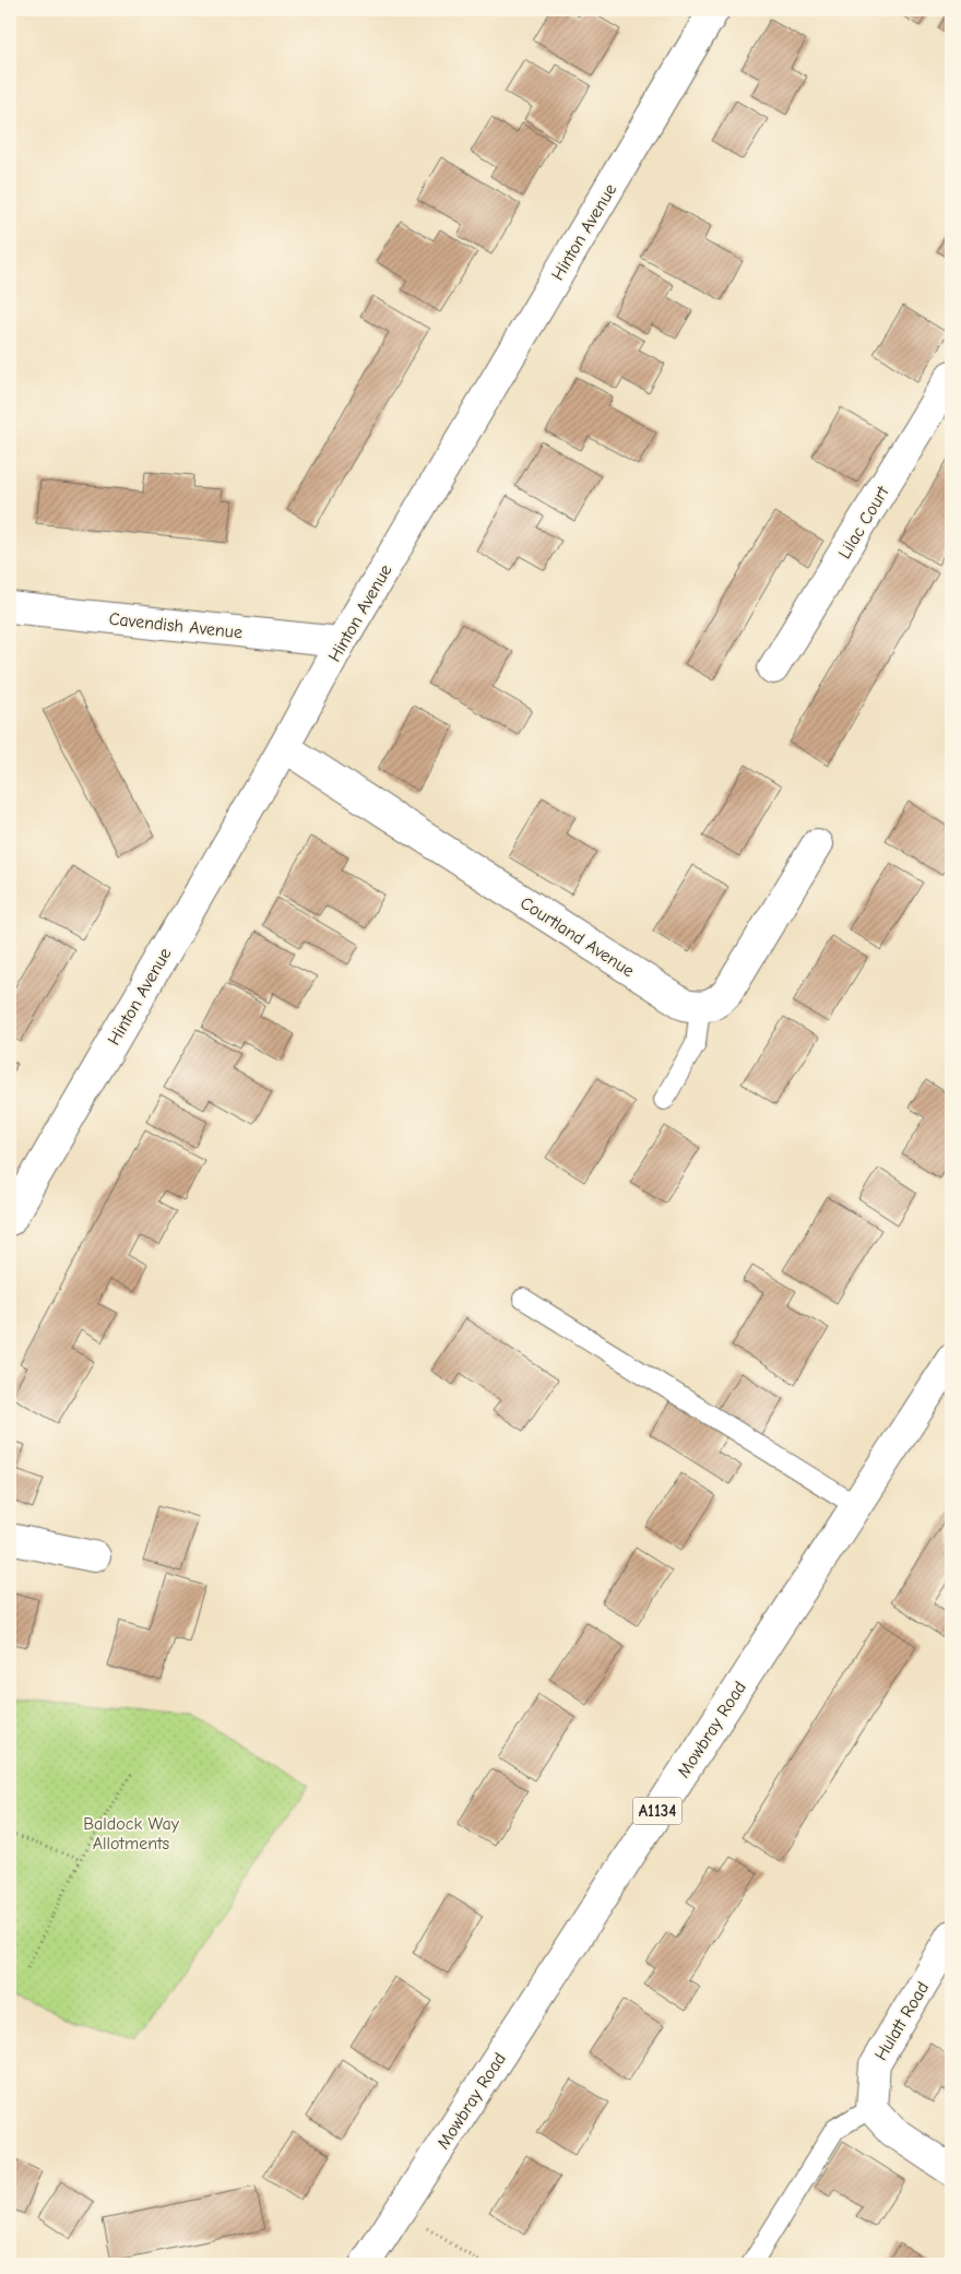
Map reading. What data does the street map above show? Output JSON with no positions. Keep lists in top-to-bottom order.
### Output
{
  "streets": {
    "street": [
      "Hinton Avenue",
      "Lilac Court",
      "Cavendish Avenue",
      "Courtland Avenue",
      "Mowbray Road",
      "A1134",
      "Hulatt Road"
    ]
  },
  "crossings": [
    ["Hinton Avenue", "Cavendish Avenue"],
    ["Hinton Avenue", "Courtland Avenue"]
  ],
  "parks": ["Baldock Way Allotments"]
}
